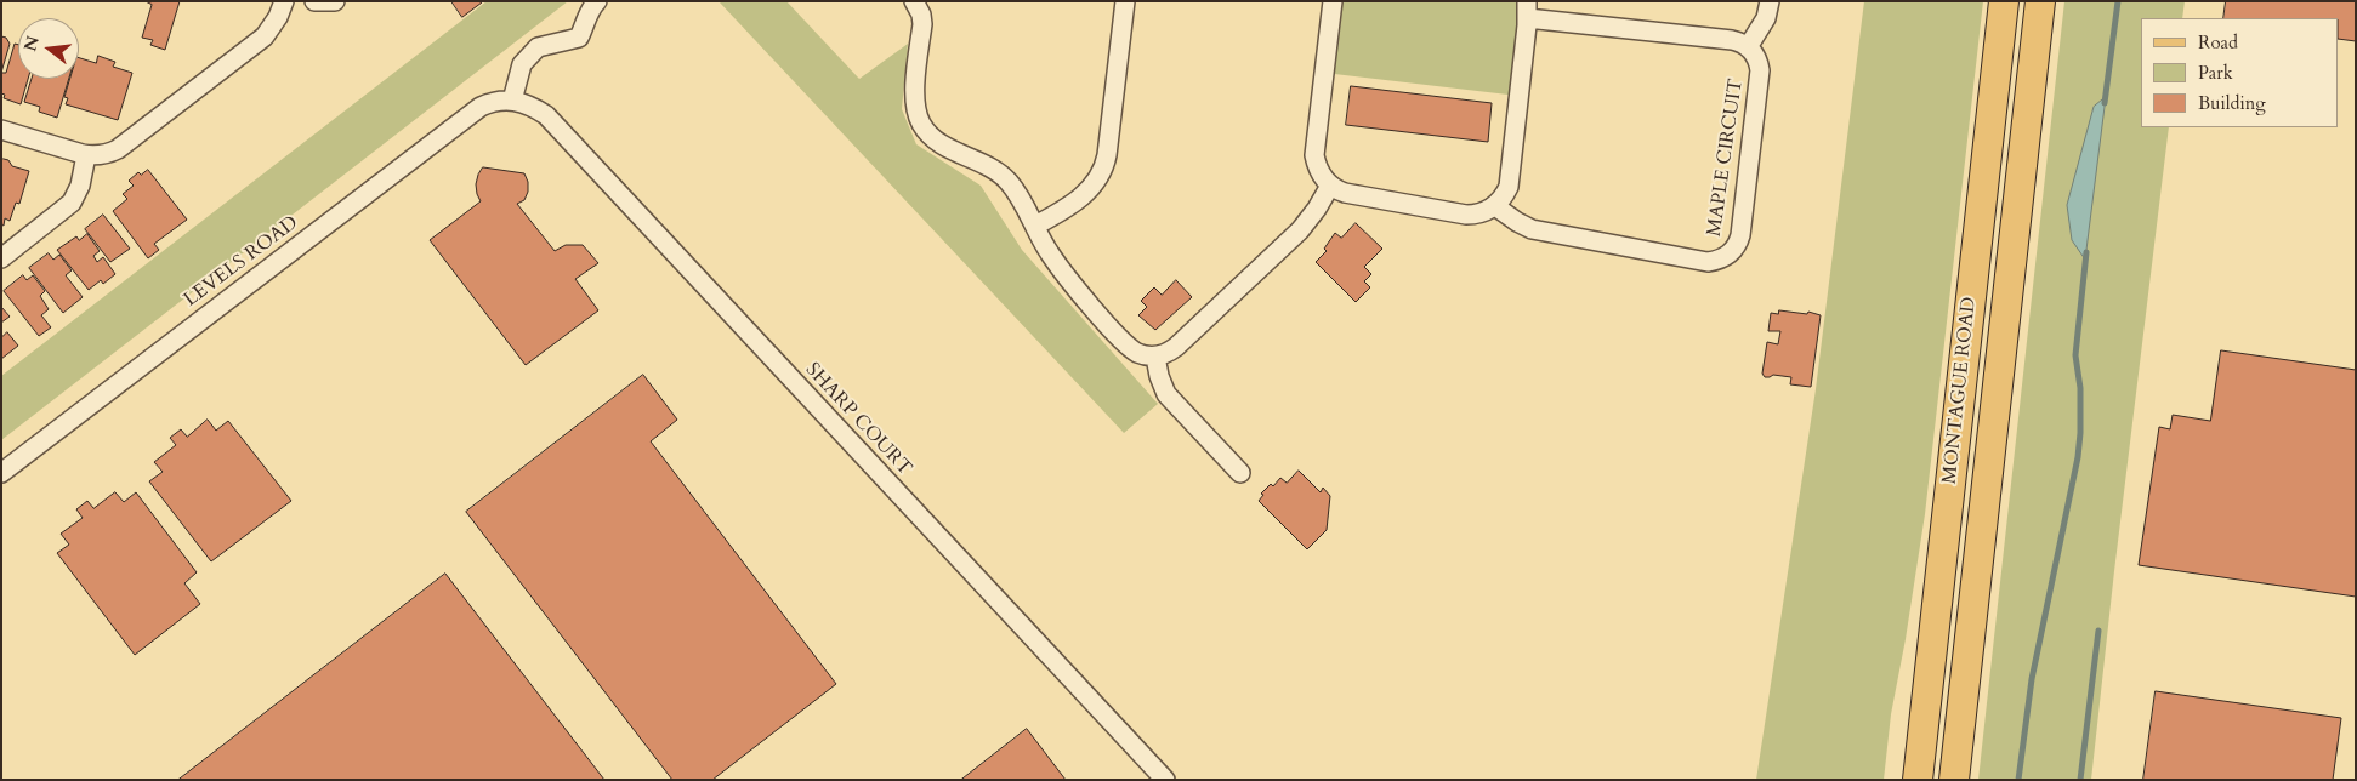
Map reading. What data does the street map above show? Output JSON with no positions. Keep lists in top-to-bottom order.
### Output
{
  "streets": {
    "main road": ["MONTAGUE ROAD"],
    "street": ["MAPLE CIRCUIT", "LEVELS ROAD", "SHARP COURT"]
  },
  "crossings": [
    ["LEVELS ROAD", "SHARP COURT"]
  ],
  "legend": ["Road", "Park", "Building"],
  "north": "left"
}
